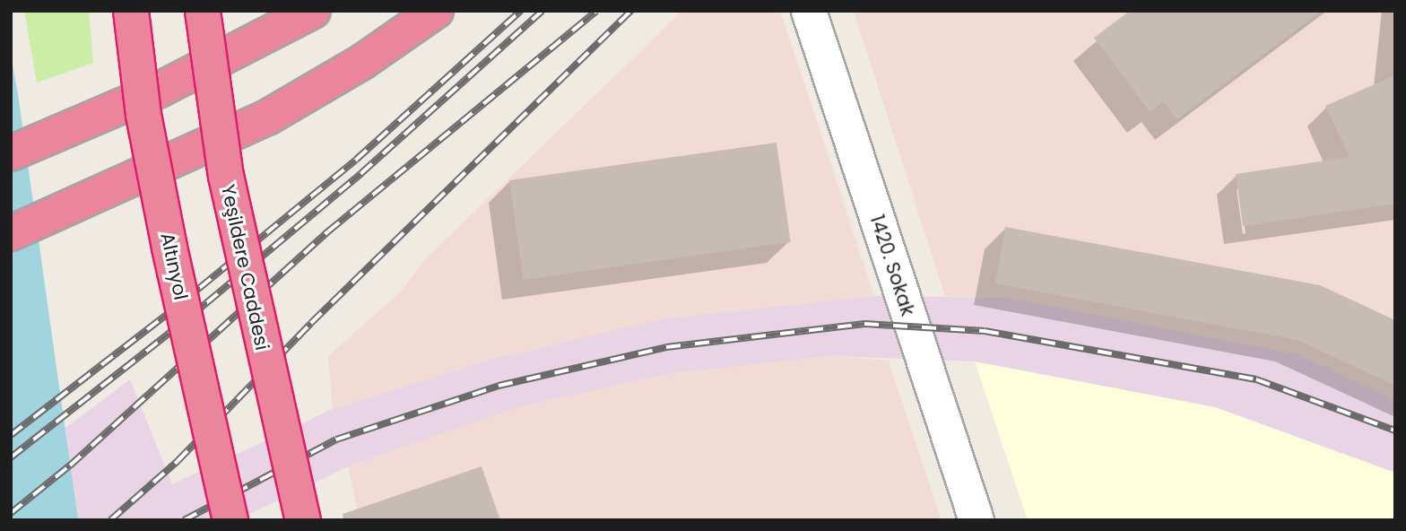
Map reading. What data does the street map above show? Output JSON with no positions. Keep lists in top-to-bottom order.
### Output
{
  "streets": {
    "highway": ["Altınyol", "Yeşildere Caddesi"],
    "street": ["1420. Sokak"]
  }
}
